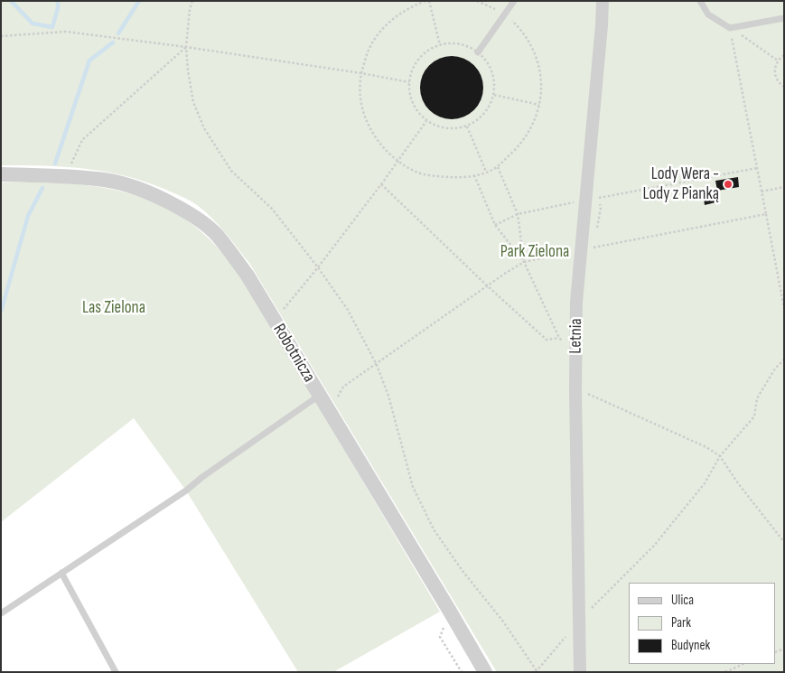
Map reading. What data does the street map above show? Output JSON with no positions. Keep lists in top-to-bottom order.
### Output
{
  "streets": {
    "street": ["Letnia", "Robotnicza"]
  },
  "parks": ["Park Zielona", "Las Zielona"],
  "places": ["Lody Wera - Lody z Pianką"],
  "legend": ["Ulica", "Park", "Budynek"]
}
